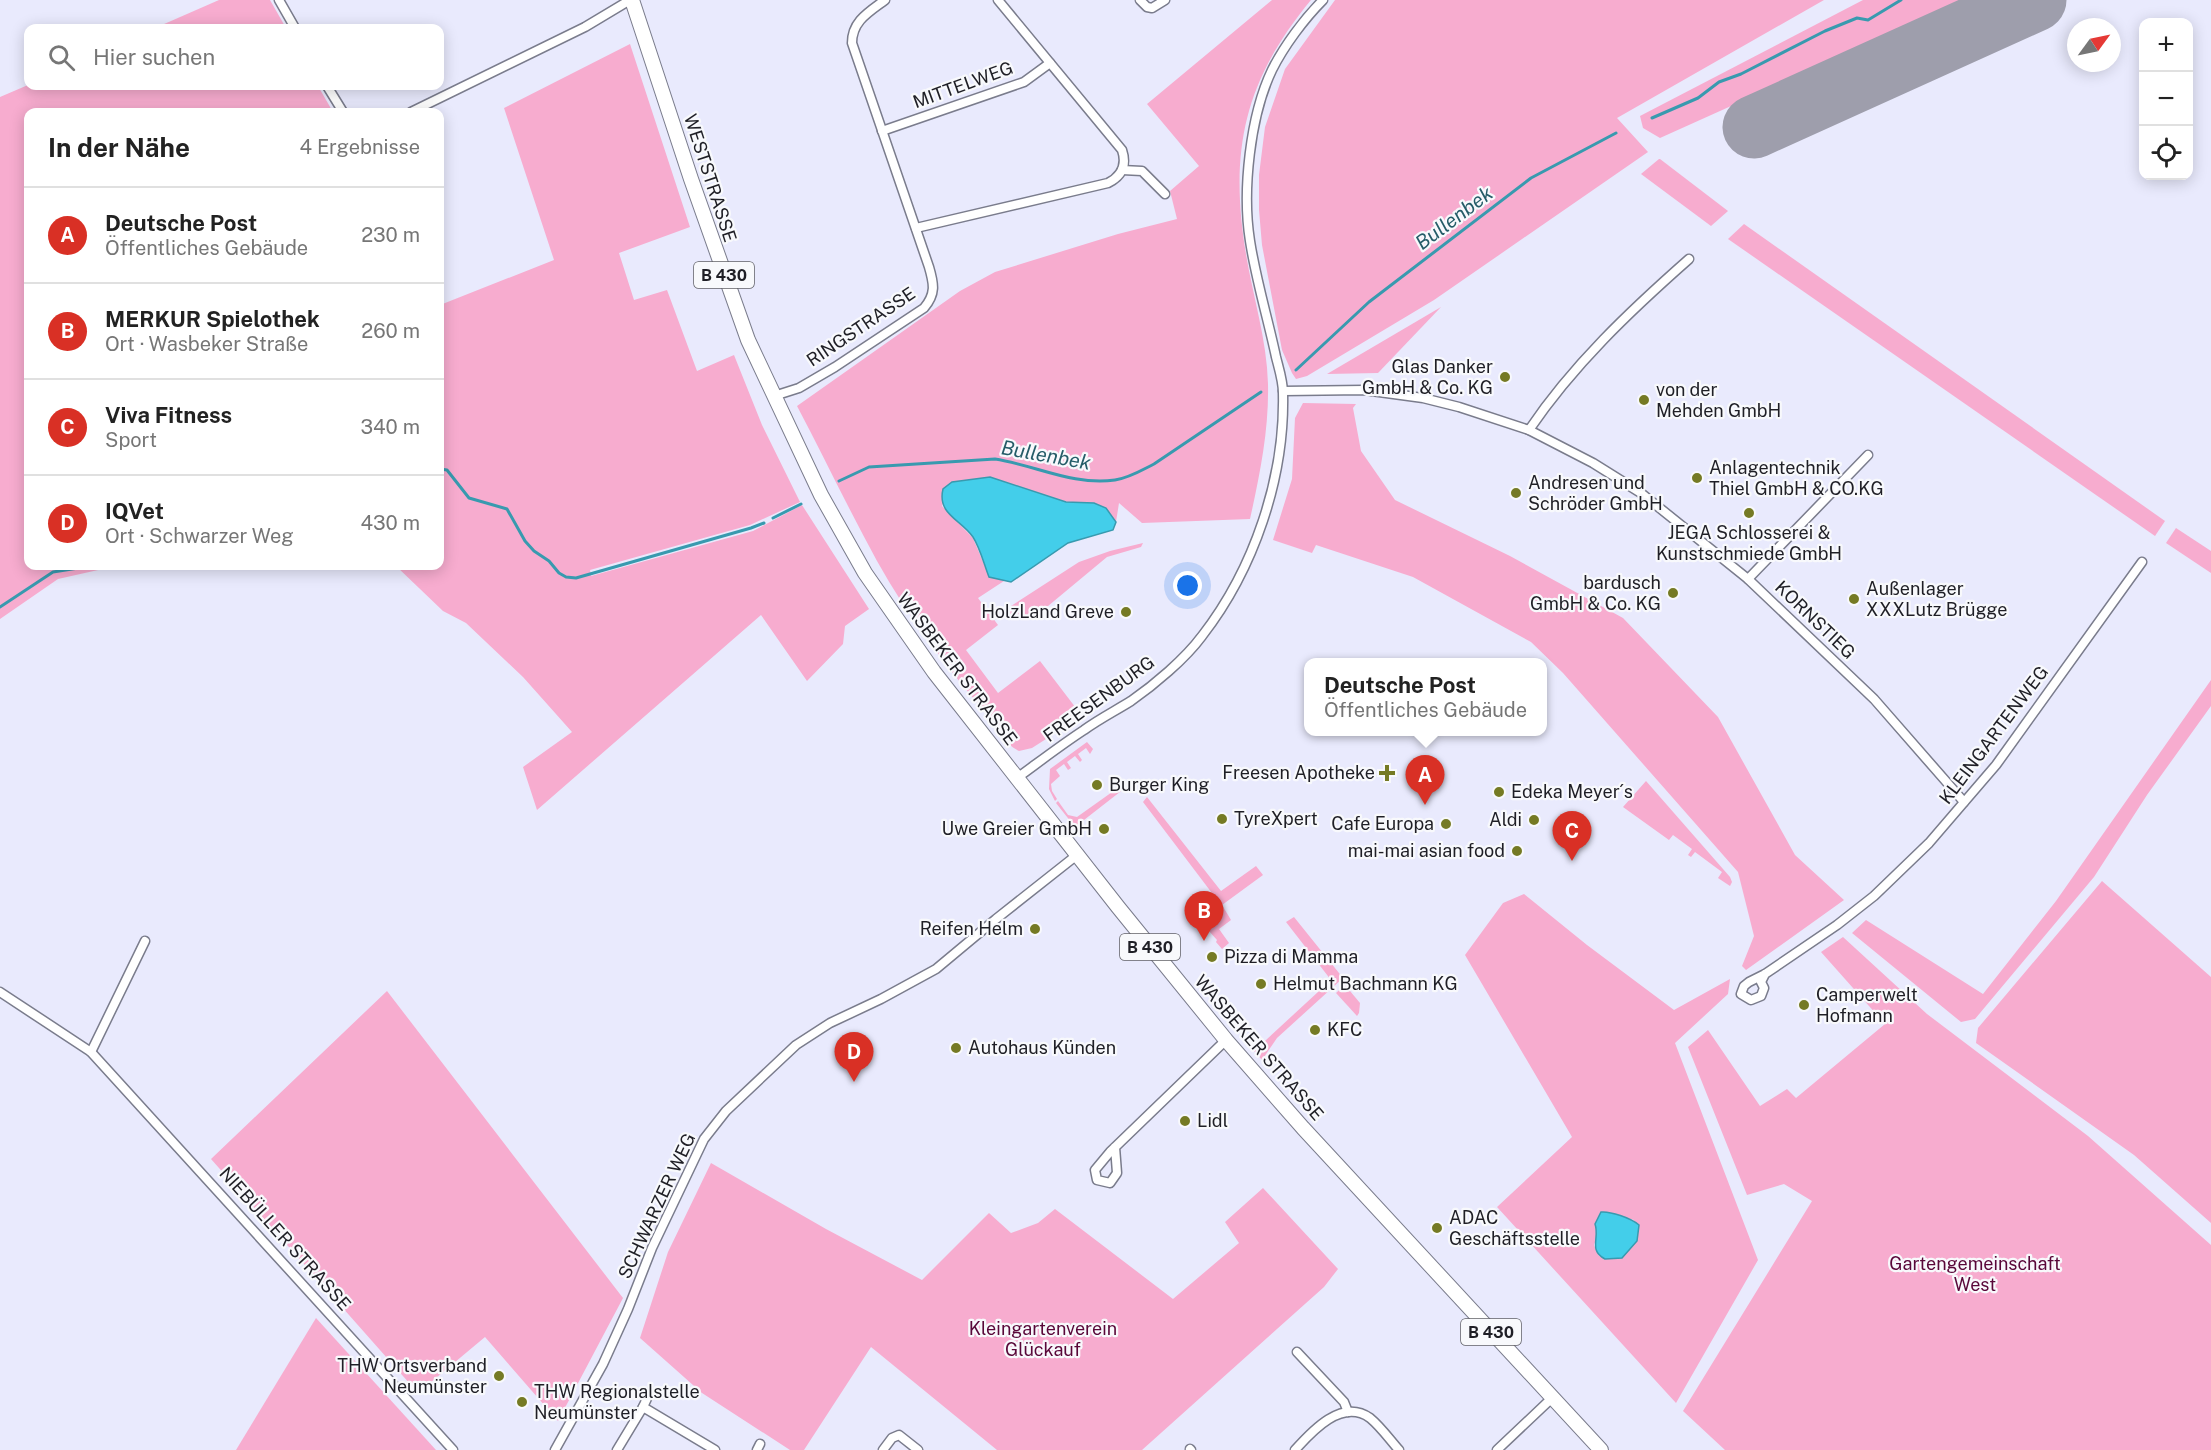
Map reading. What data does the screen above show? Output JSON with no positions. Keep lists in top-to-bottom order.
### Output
{
  "streets": {
    "main road": ["WESTSTRASSE", "B 430", "WASBEKER STRASSE"],
    "street": [
      "MITTELWEG",
      "RINGSTRASSE",
      "KORNSTIEG",
      "FREESENBURG",
      "KLEINGARTENWEG",
      "SCHWARZER WEG",
      "NIEBÜLLER STRASSE"
    ]
  },
  "crossings": [
    ["MITTELWEG", "RINGSTRASSE"],
    ["WESTSTRASSE", "RINGSTRASSE"],
    ["WESTSTRASSE", "WASBEKER STRASSE"],
    ["KORNSTIEG", "FREESENBURG"],
    ["KORNSTIEG", "KLEINGARTENWEG"],
    ["WASBEKER STRASSE", "FREESENBURG"],
    ["WASBEKER STRASSE", "SCHWARZER WEG"]
  ],
  "water": ["Bullenbek"],
  "parks": ["Gartengemeinschaft West", "Kleingartenverein Glückauf"],
  "places": {
    "other": [
      "Glas Danker GmbH & Co. KG",
      "von der Mehden GmbH",
      "Anlagentechnik Thiel GmbH & CO.KG",
      "Andresen und Schröder GmbH",
      "JEGA Schlosserei & Kunstschmiede GmbH",
      "bardusch GmbH & Co. KG",
      "Außenlager XXXLutz Brügge",
      "HolzLand Greve",
      "Burger King",
      "Edeka Meyer´s",
      "TyreXpert",
      "Aldi",
      "Cafe Europa",
      "Uwe Greier GmbH",
      "mai-mai asian food",
      "Reifen Helm",
      "Pizza di Mamma",
      "Helmut Bachmann KG",
      "Camperwelt Hofmann",
      "KFC",
      "Autohaus Künden",
      "Lidl",
      "ADAC Geschäftsstelle",
      "THW Ortsverband Neumünster",
      "THW Regionalstelle Neumünster"
    ],
    "health": ["Freesen Apotheke"]
  },
  "north": "top right",
  "page": {
    "map_buttons": ["+", "−"],
    "search": "Hier suchen",
    "heading": ["In der Nähe", "4 Ergebnisse"],
    "list": [
      {
        "mark": "A",
        "name": "Deutsche Post",
        "note": "Öffentliches Gebäude",
        "value": "230 m"
      },
      {
        "mark": "B",
        "name": "MERKUR Spielothek",
        "note": "Ort · Wasbeker Straße",
        "value": "260 m"
      },
      {
        "mark": "C",
        "name": "Viva Fitness",
        "note": "Sport",
        "value": "340 m"
      },
      {
        "mark": "D",
        "name": "IQVet",
        "note": "Ort · Schwarzer Weg",
        "value": "430 m"
      }
    ],
    "popup": ["Deutsche Post", "Öffentliches Gebäude"],
    "pins": [
      "A",
      "C",
      "B",
      "D"
    ]
  }
}
